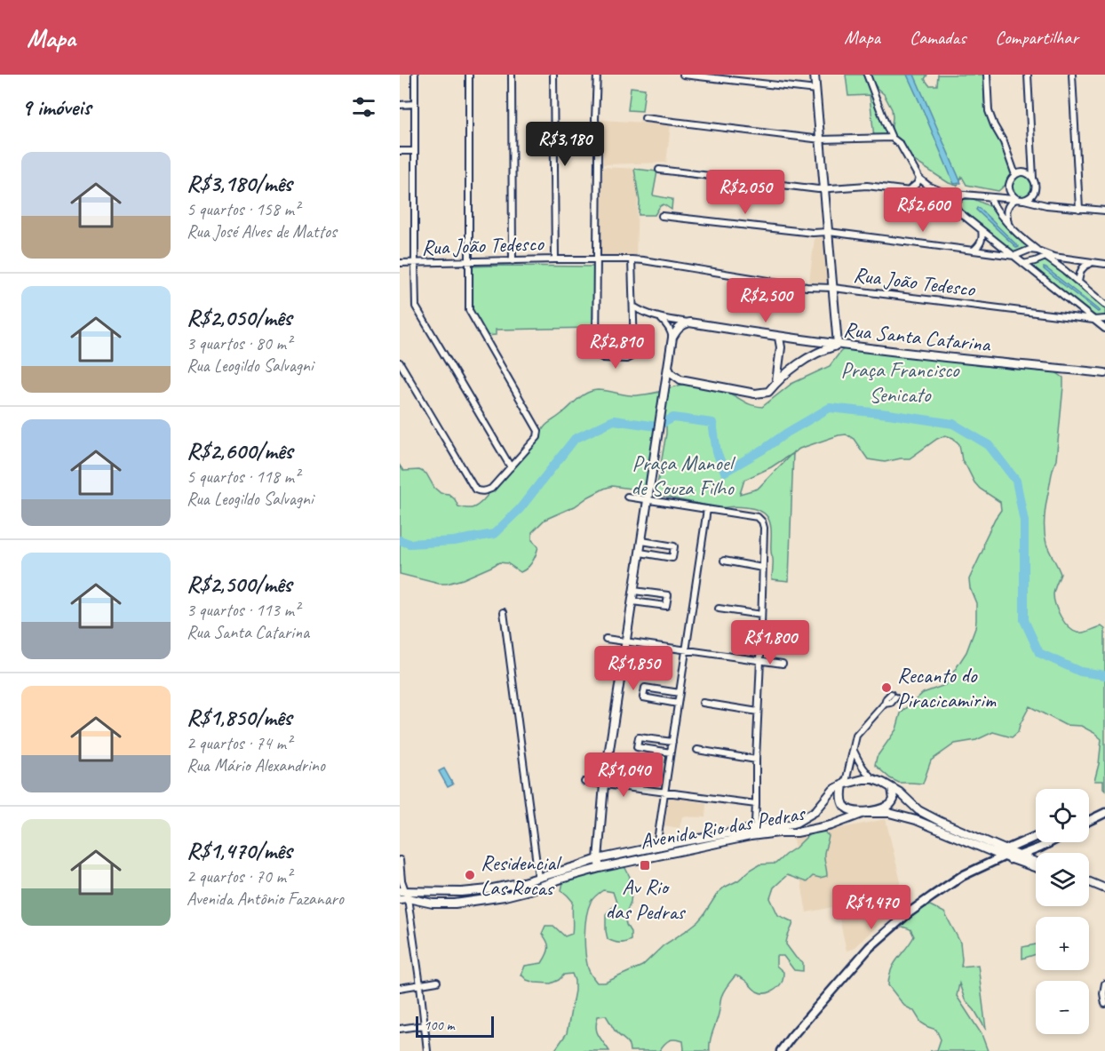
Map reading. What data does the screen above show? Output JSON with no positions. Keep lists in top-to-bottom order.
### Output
{
  "streets": {
    "street": ["Rua João Tedesco", "Rua Santa Catarina", "Avenida Rio das Pedras"]
  },
  "parks": ["Praça Francisco Senicato", "Praça Manoel de Souza Filho"],
  "places": {
    "other": ["Recanto do Piracicamirim", "Residencial Las Rocas"],
    "transit": ["Av Rio das Pedras"]
  },
  "scale_bar": "100 m",
  "page": {
    "header": "Mapa",
    "nav": ["Mapa", "Camadas", "Compartilhar"],
    "heading": "9 imóveis",
    "price": [
      "R$3,180",
      "R$2,050",
      "R$2,600",
      "R$2,500",
      "R$2,810",
      "R$1,800",
      "R$1,850",
      "R$1,040",
      "R$1,470"
    ],
    "list": [
      {
        "name": "R$3,180/mês",
        "note": "5 quartos · 158 m² · Rua José Alves de Mattos"
      },
      {
        "name": "R$2,050/mês",
        "note": "3 quartos · 80 m² · Rua Leogildo Salvagni"
      },
      {
        "name": "R$2,600/mês",
        "note": "5 quartos · 118 m² · Rua Leogildo Salvagni"
      },
      {
        "name": "R$2,500/mês",
        "note": "3 quartos · 113 m² · Rua Santa Catarina"
      },
      {
        "name": "R$1,850/mês",
        "note": "2 quartos · 74 m² · Rua Mário Alexandrino"
      },
      {
        "name": "R$1,470/mês",
        "note": "2 quartos · 70 m² · Avenida Antônio Fazanaro"
      }
    ],
    "map_buttons": ["+", "−"],
    "scale": "100 m"
  }
}
